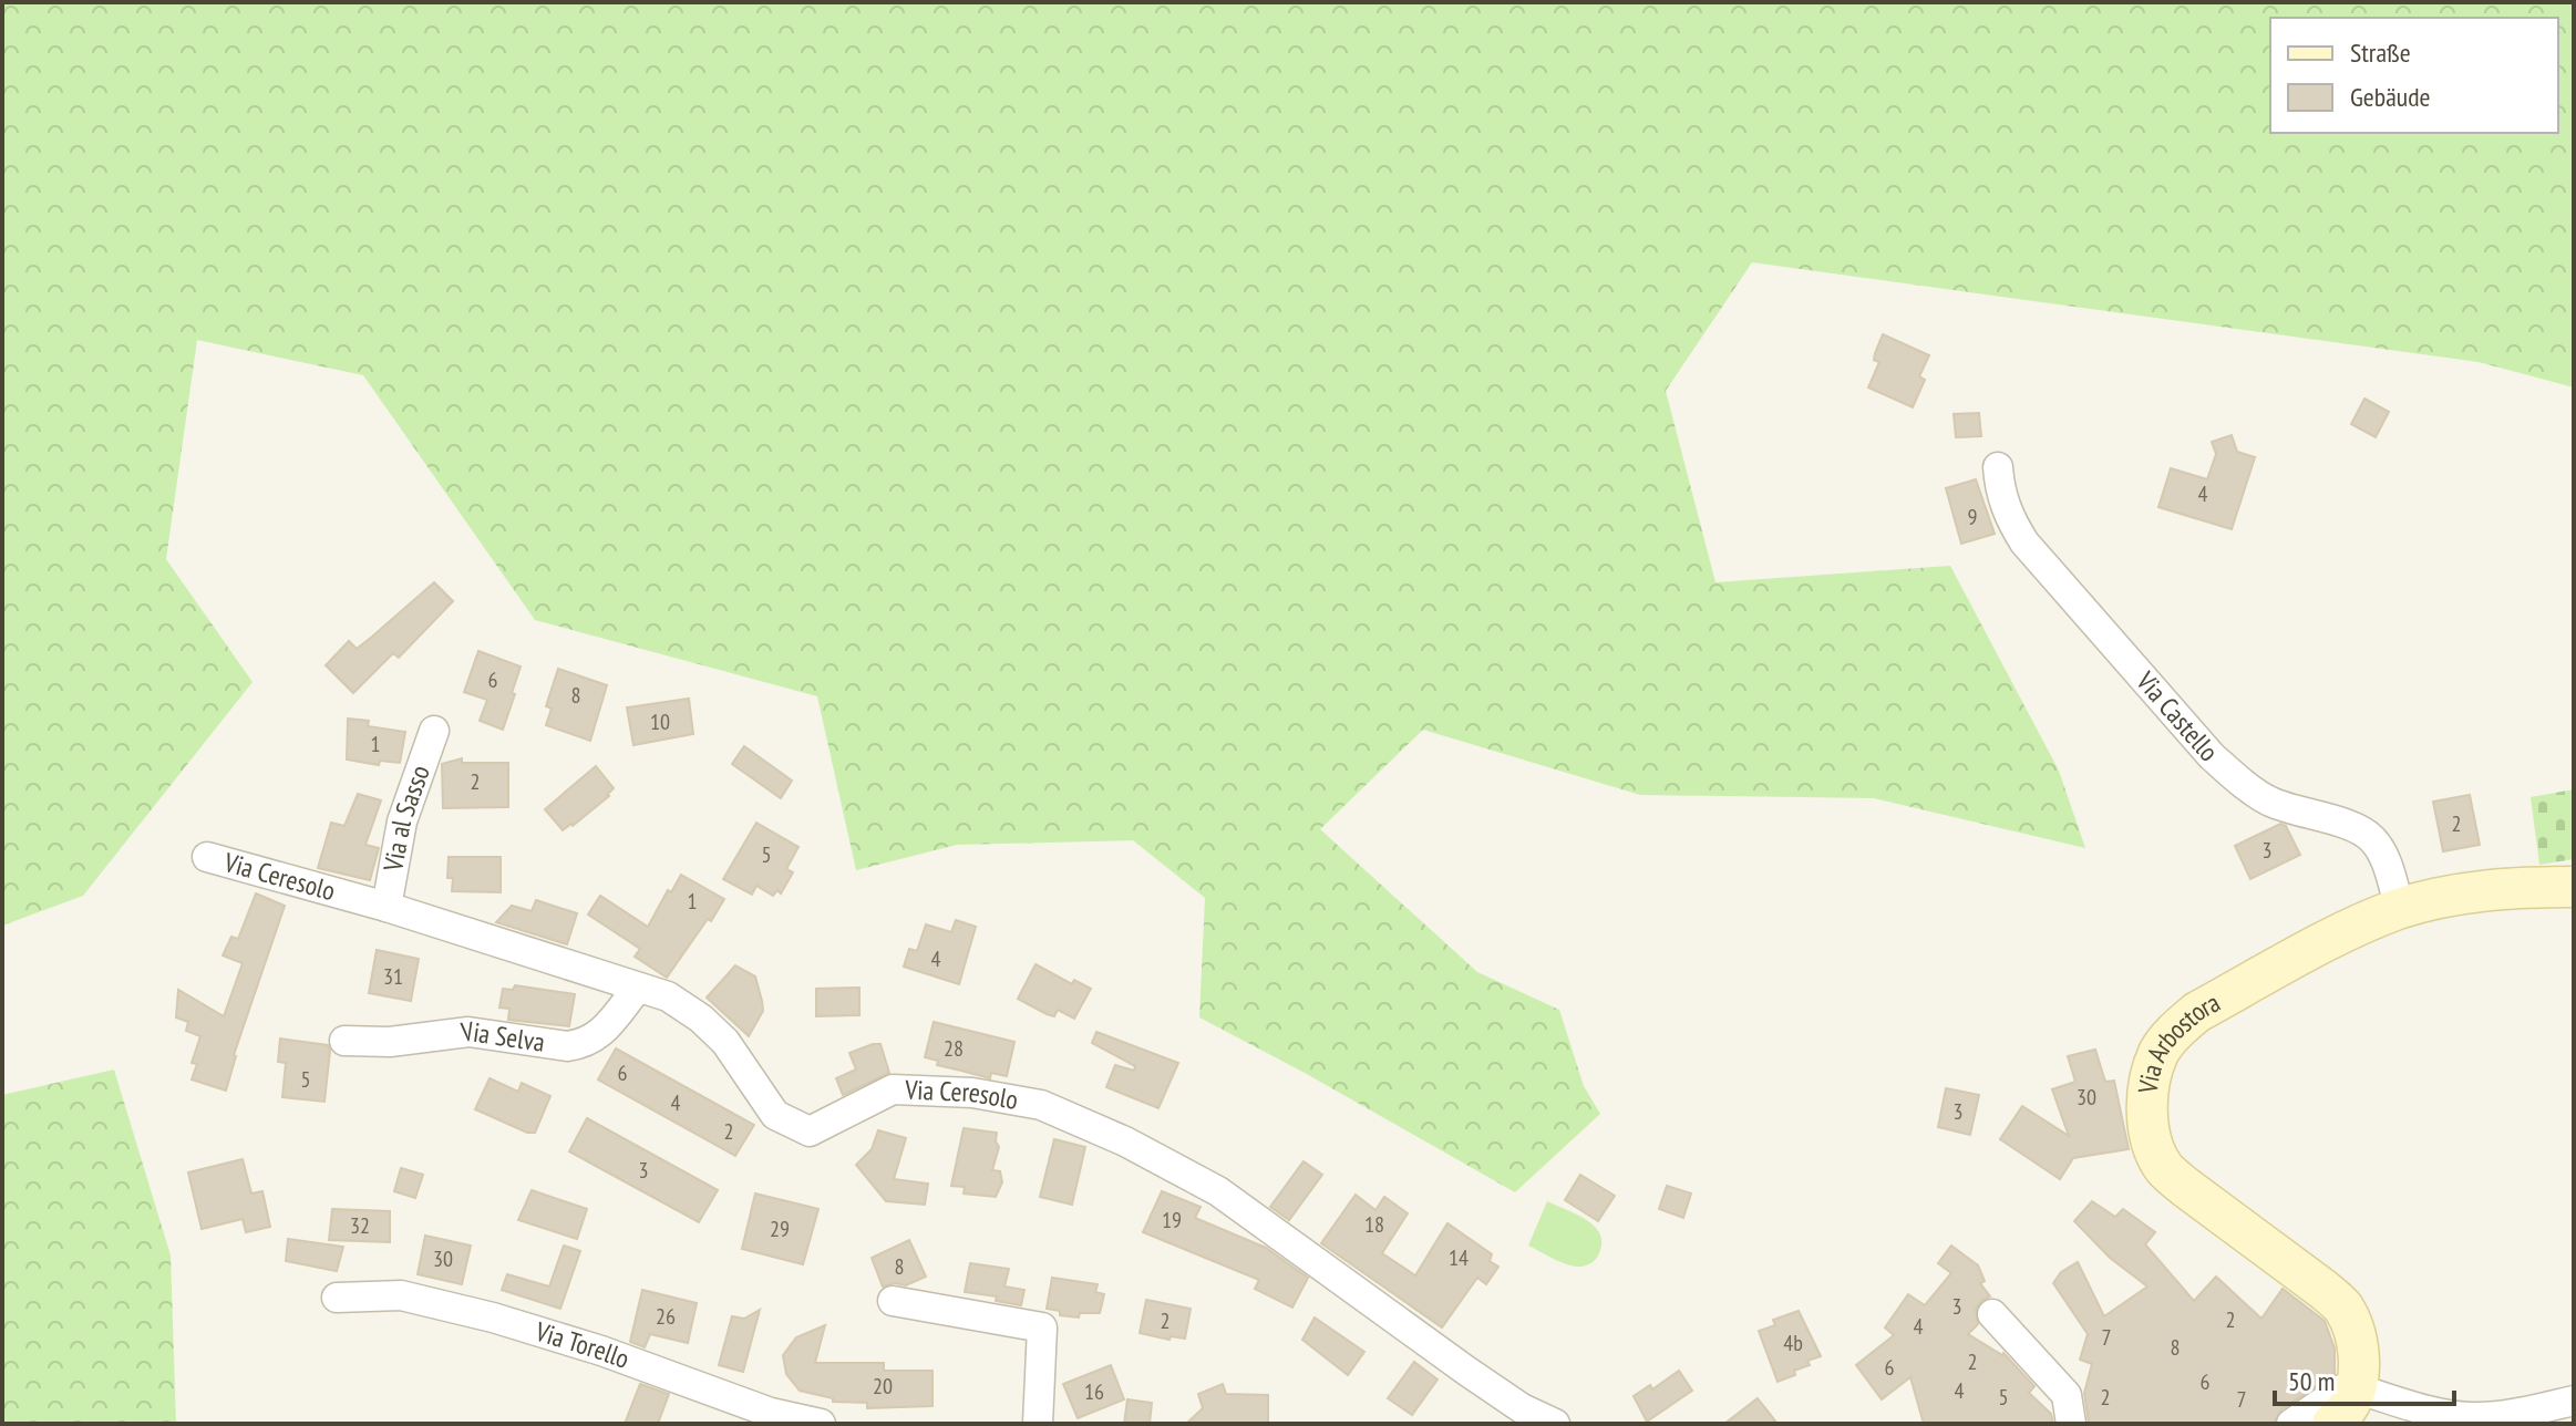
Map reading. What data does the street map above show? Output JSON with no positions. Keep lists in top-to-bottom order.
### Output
{
  "streets": {
    "street": [
      "Via Castello",
      "Via al Sasso",
      "Via Ceresolo",
      "Via Selva",
      "Via Arbostora",
      "Via Torello"
    ]
  },
  "crossings": [
    ["Via Castello", "Via Arbostora"],
    ["Via al Sasso", "Via Ceresolo"],
    ["Via Ceresolo", "Via Selva"]
  ],
  "house_numbers": [
    "4",
    "9",
    "6",
    "8",
    "10",
    "1",
    "2",
    "2",
    "3",
    "5",
    "1",
    "4",
    "31",
    "28",
    "6",
    "5",
    "30",
    "4",
    "3",
    "2",
    "3",
    "19",
    "18",
    "32",
    "29",
    "14",
    "30",
    "8",
    "3",
    "26",
    "2",
    "2",
    "4",
    "7",
    "4b",
    "8",
    "2",
    "6",
    "6",
    "20",
    "4",
    "16",
    "5",
    "2",
    "7"
  ],
  "legend": ["Straße", "Gebäude"],
  "scale_bar": "50 m"
}
